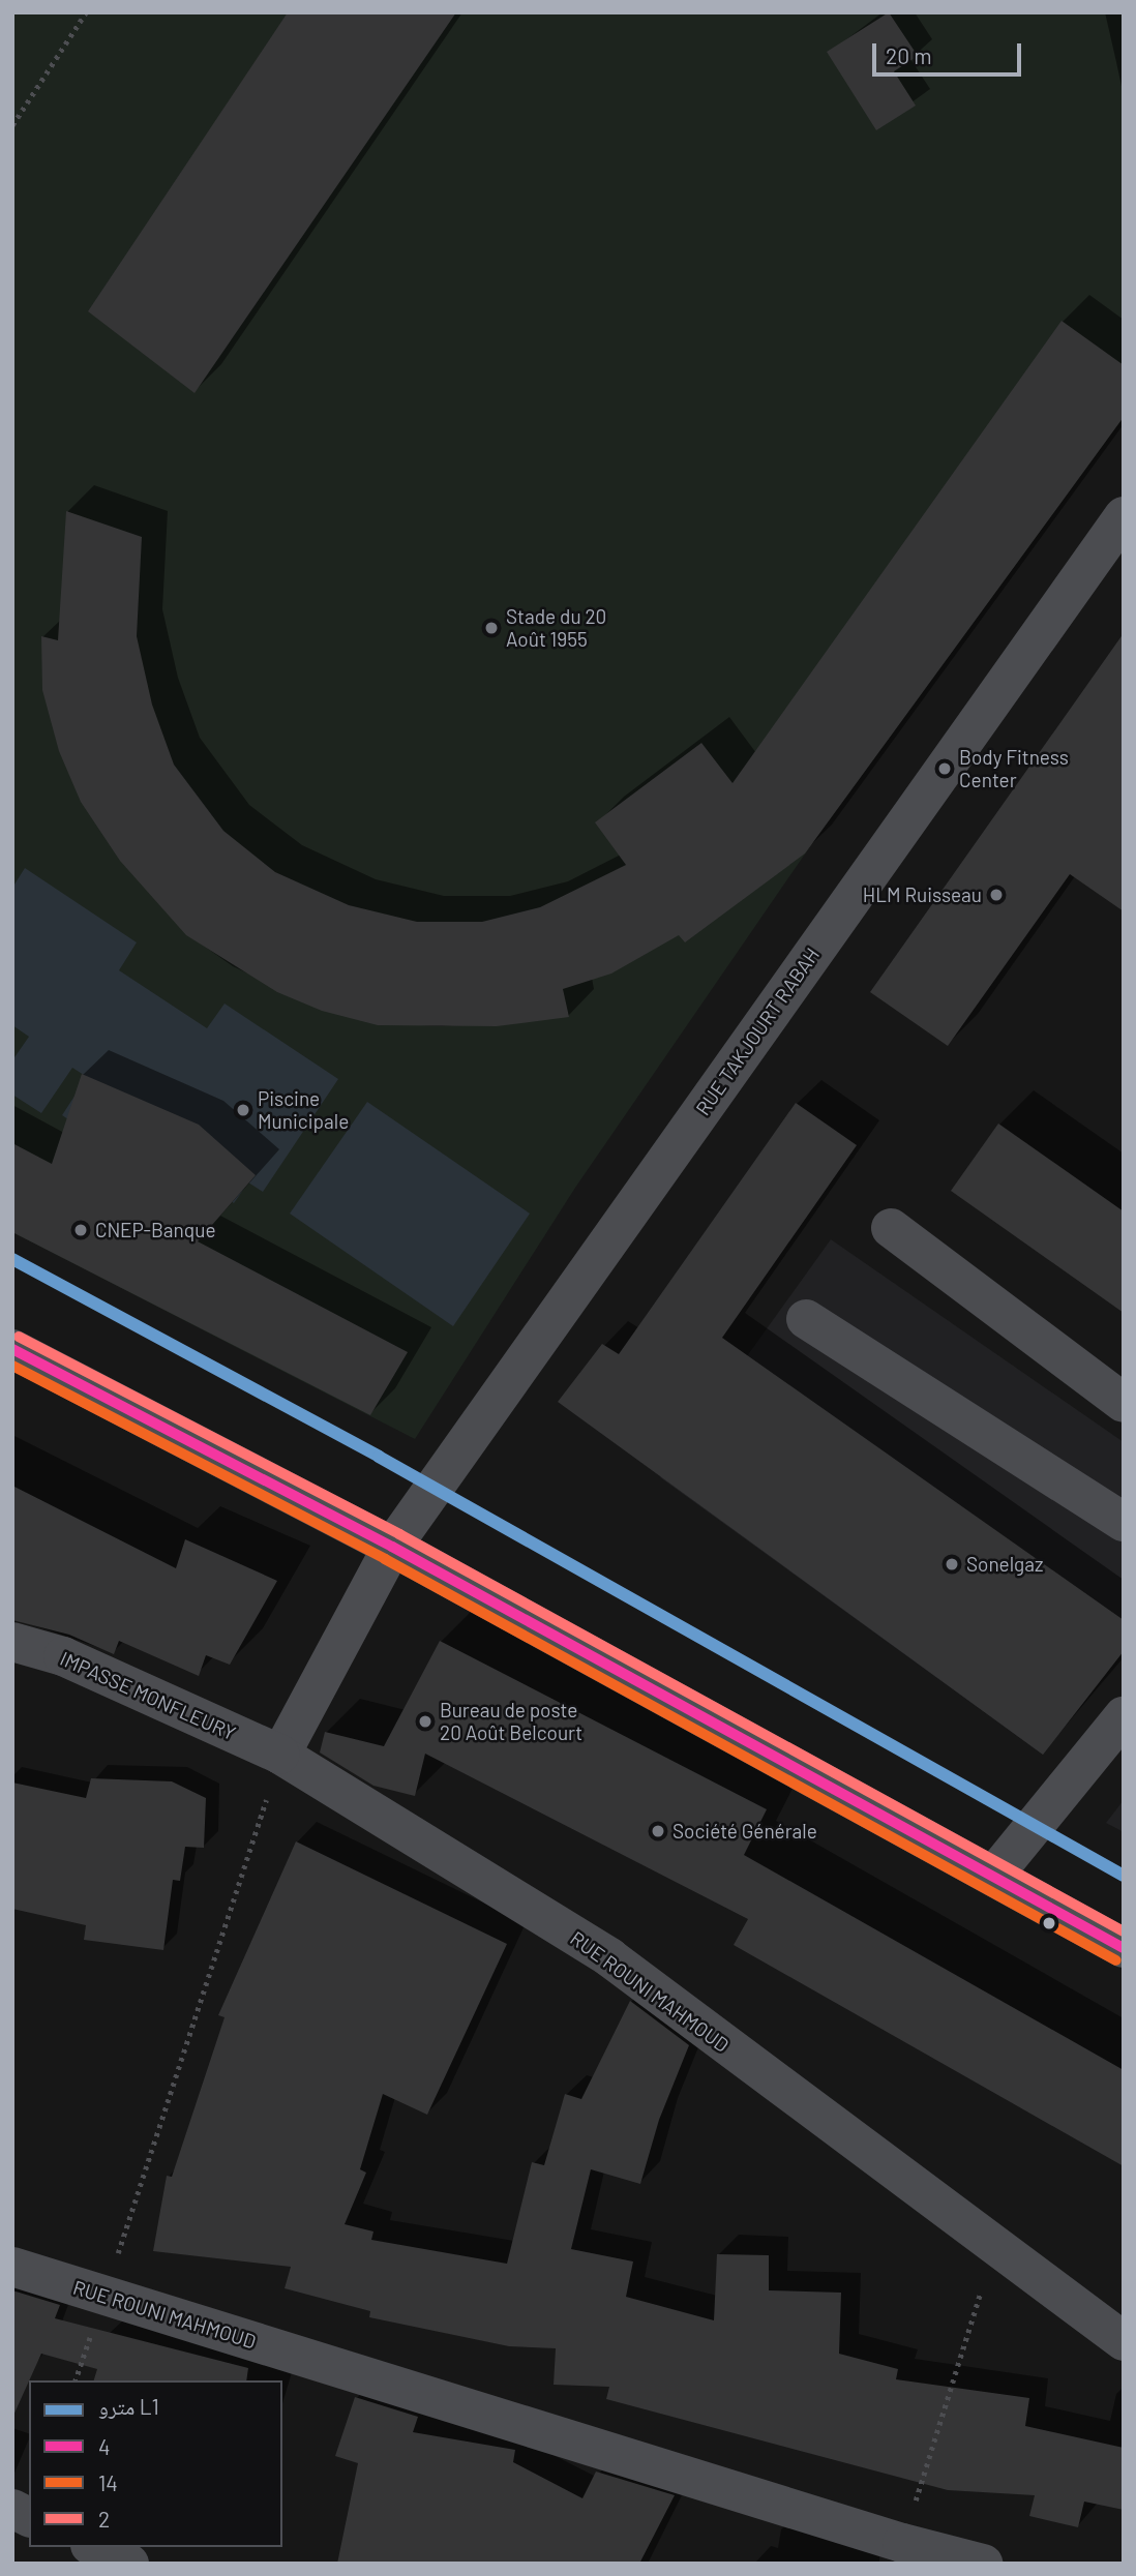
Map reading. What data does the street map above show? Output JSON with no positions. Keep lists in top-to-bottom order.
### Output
{
  "streets": {
    "street": ["RUE TAKJOURT RABAH", "IMPASSE MONFLEURY", "RUE ROUNI MAHMOUD"]
  },
  "crossings": [
    ["IMPASSE MONFLEURY", "RUE ROUNI MAHMOUD"]
  ],
  "places": [
    "Stade du 20 Août 1955",
    "Body Fitness Center",
    "HLM Ruisseau",
    "Piscine Municipale",
    "CNEP-Banque",
    "Sonelgaz",
    "Bureau de poste 20 Août Belcourt",
    "Société Générale"
  ],
  "lines": [
    "metro line L1",
    "transit line 2",
    "transit line 4",
    "transit line 14"
  ],
  "legend": [
    "مترو L1",
    "4",
    "14",
    "2"
  ],
  "scale_bar": "20 m"
}
